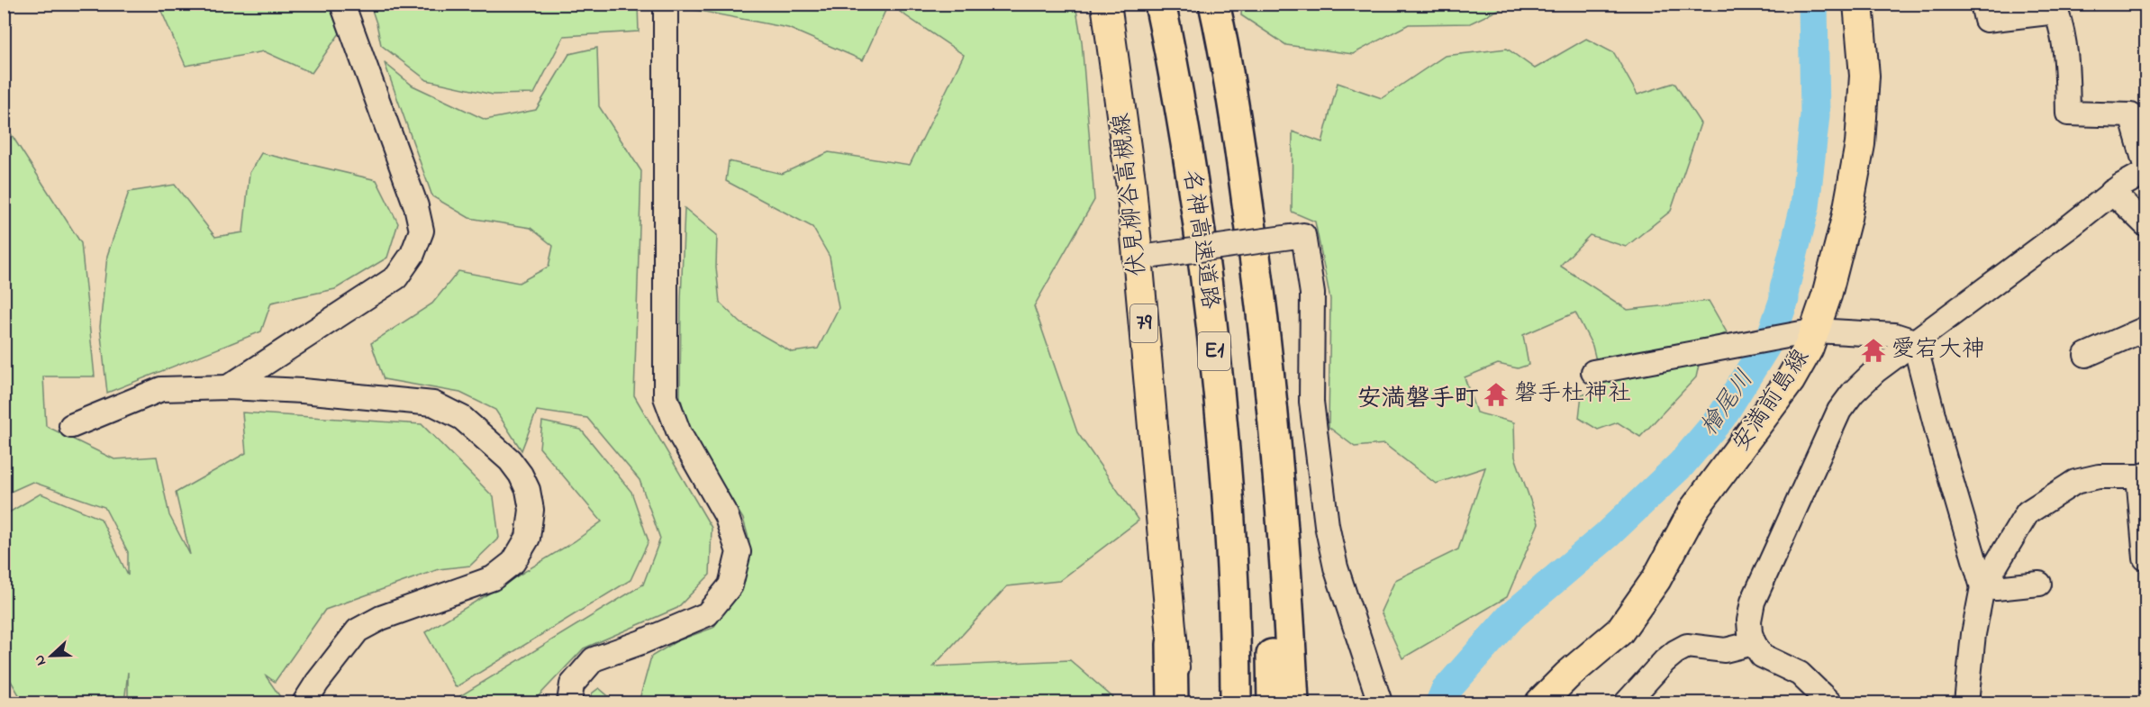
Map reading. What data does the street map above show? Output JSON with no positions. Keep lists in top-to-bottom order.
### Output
{
  "streets": {
    "highway": ["名神高速道路", "E1"],
    "main road": ["伏見柳谷高槻線", "79", "安満前島線"]
  },
  "districts": ["安満磐手町"],
  "water": ["檜尾川"],
  "places": {
    "temple": ["愛宕大神", "磐手杜神社"]
  },
  "north": "left"
}
